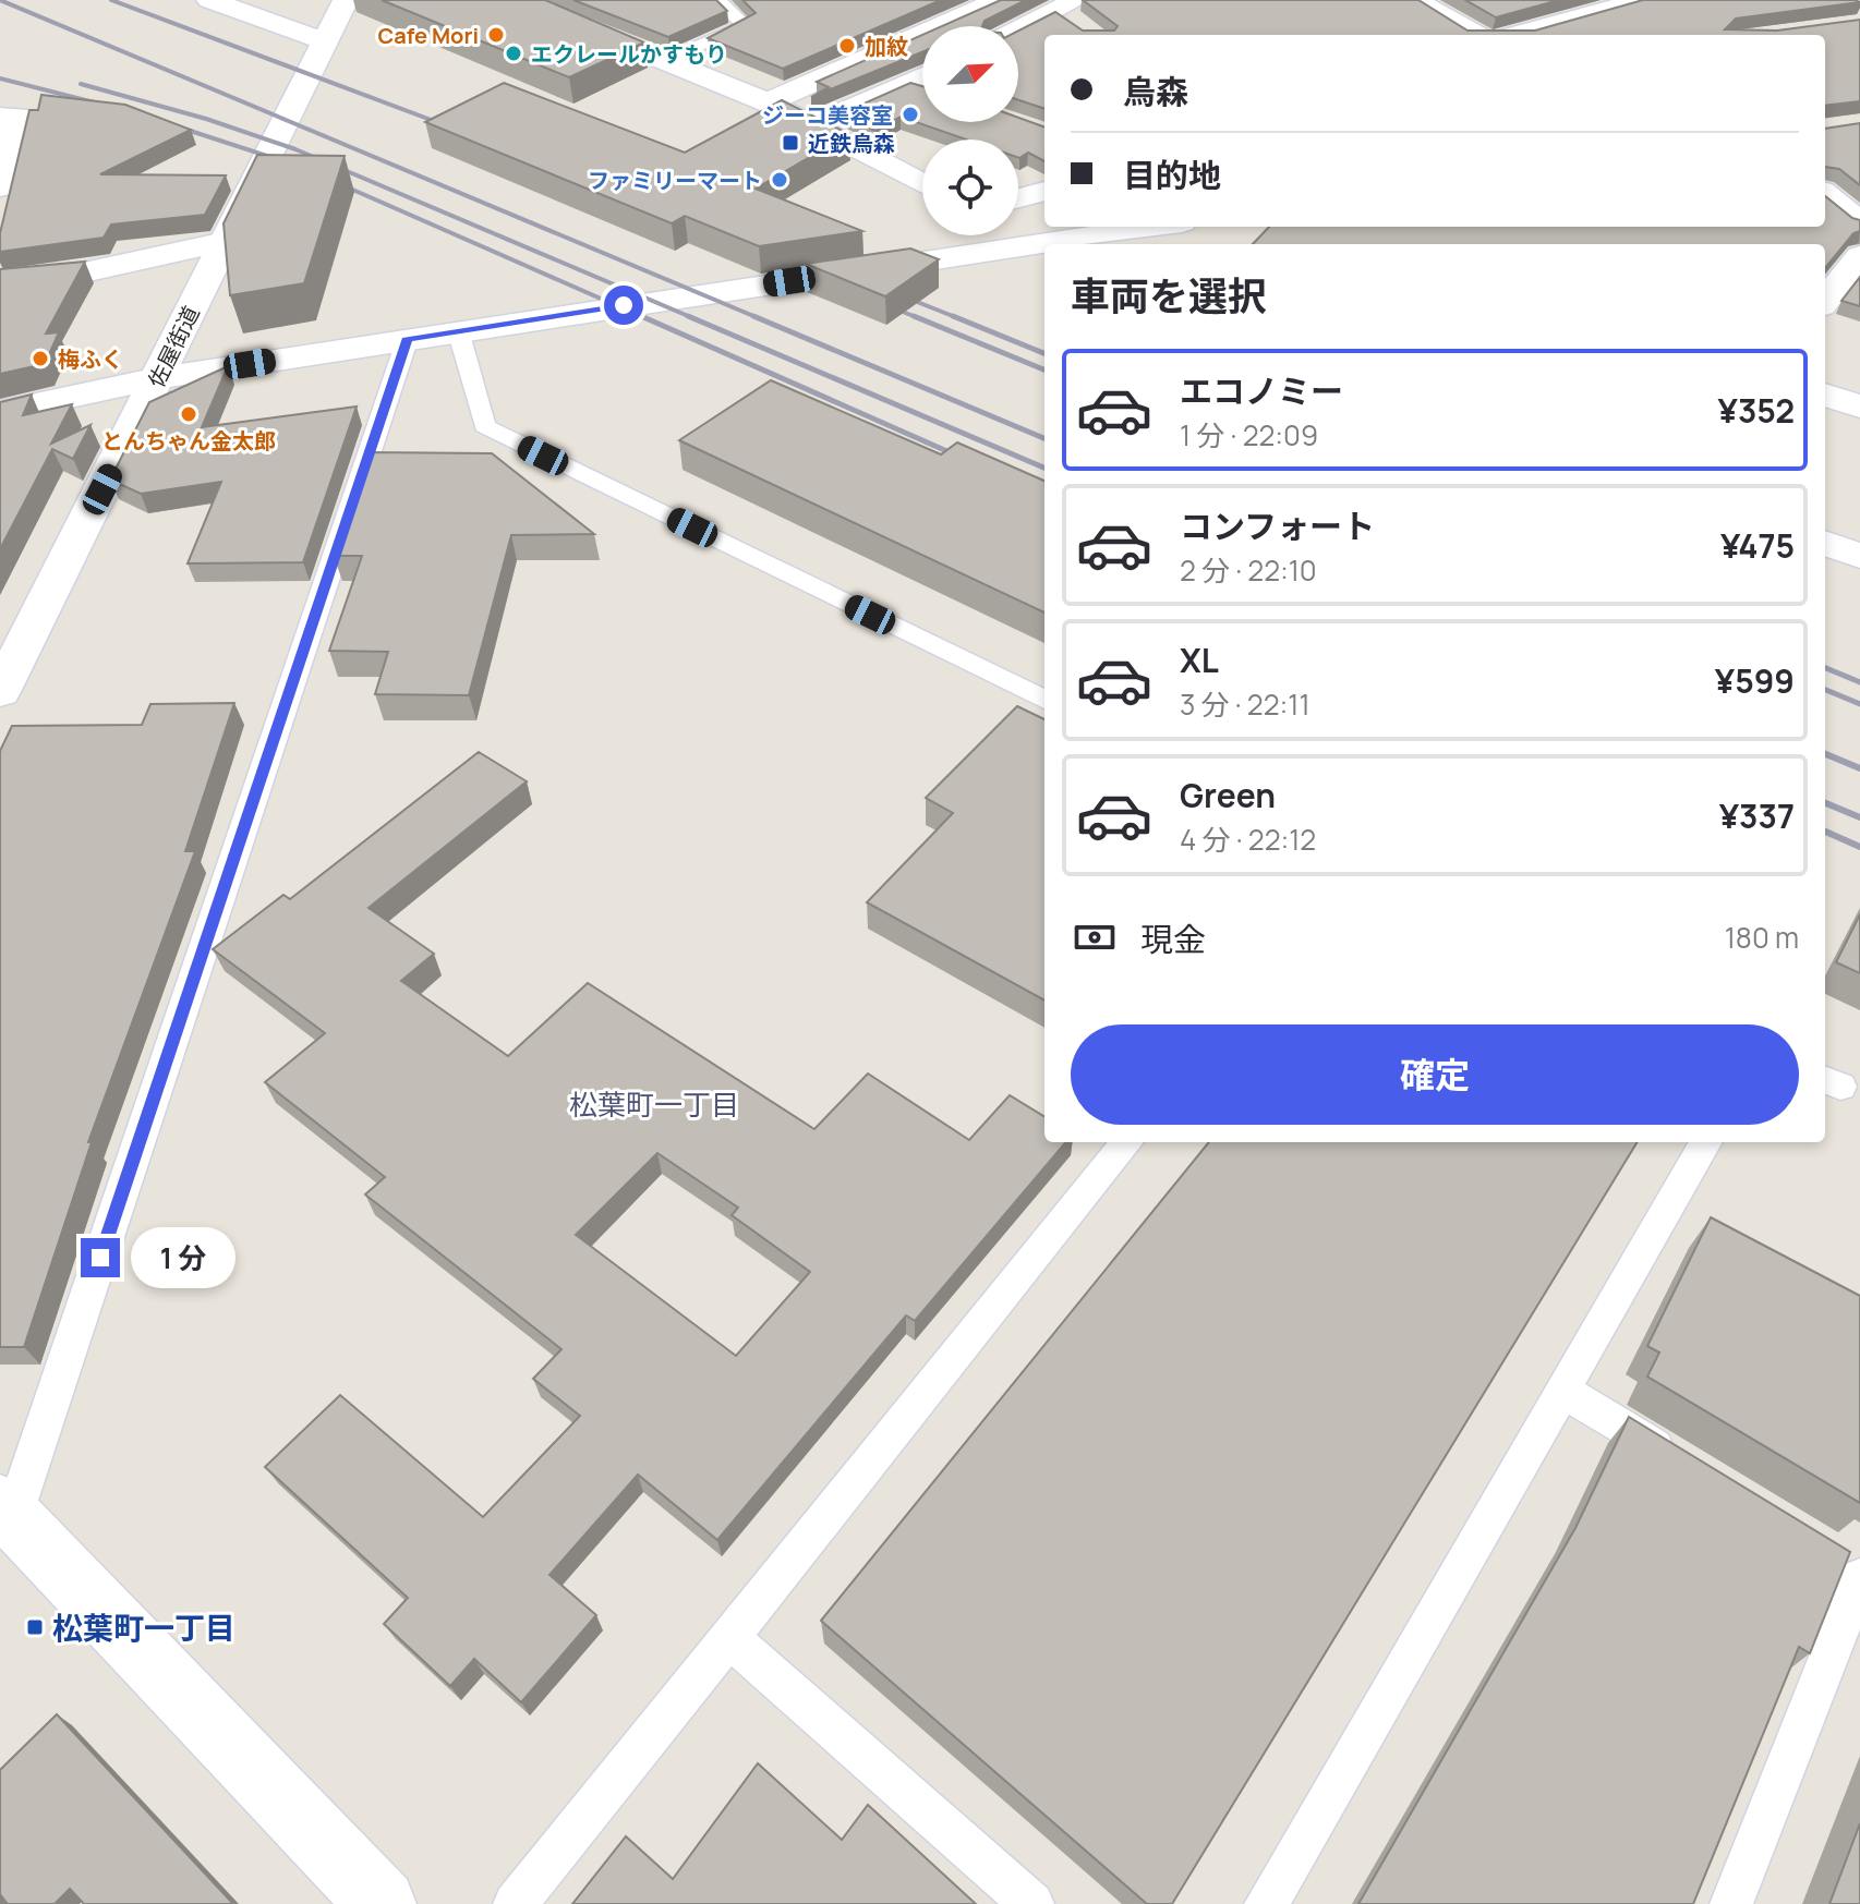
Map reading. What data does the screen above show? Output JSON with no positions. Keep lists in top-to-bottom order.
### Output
{
  "streets": {
    "street": ["佐屋街道"]
  },
  "districts": ["松葉町一丁目"],
  "places": {
    "other": [
      "Cafe Mori",
      "加紋",
      "エクレールかすもり",
      "ジーコ美容室",
      "ファミリーマート",
      "梅ふく",
      "とんちゃん金太郎"
    ],
    "transit": ["近鉄烏森", "松葉町一丁目"]
  },
  "north": "top right",
  "page": {
    "banner": ["烏森", "目的地"],
    "heading": "車両を選択",
    "list": [
      {
        "name": "エコノミー",
        "note": "1 分 · 22:09",
        "value": "¥352"
      },
      {
        "name": "コンフォート",
        "note": "2 分 · 22:10",
        "value": "¥475"
      },
      {
        "name": "XL",
        "note": "3 分 · 22:11",
        "value": "¥599"
      },
      {
        "name": "Green",
        "note": "4 分 · 22:12",
        "value": "¥337"
      }
    ],
    "pay": ["現金", "180 m"],
    "buttons": "確定",
    "bubble": "1 分"
  }
}
